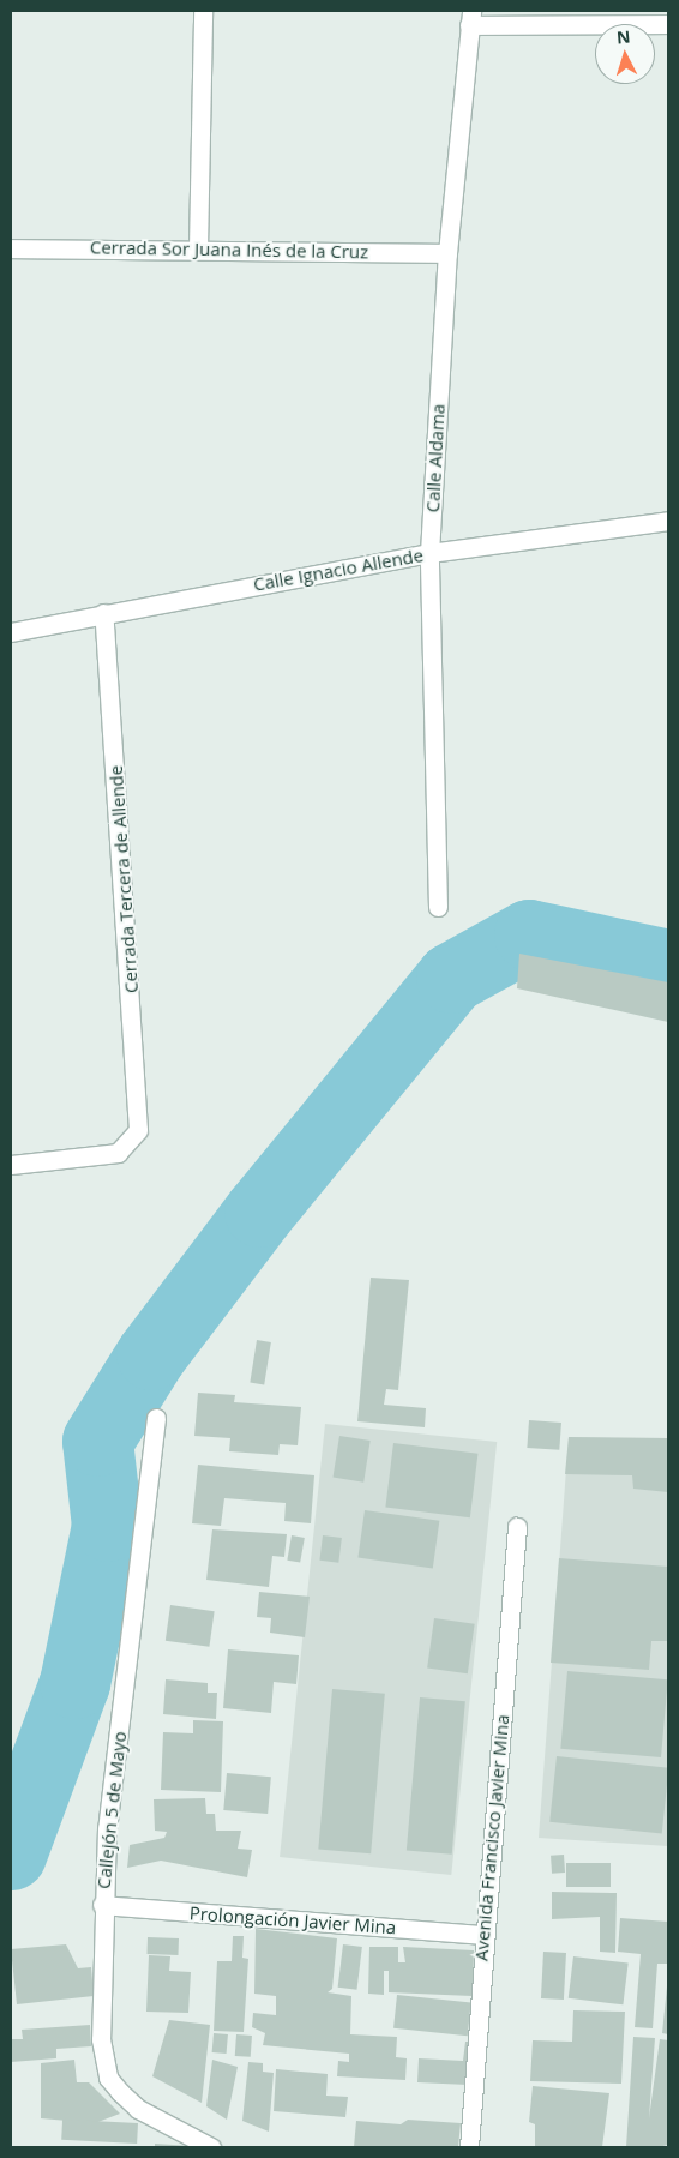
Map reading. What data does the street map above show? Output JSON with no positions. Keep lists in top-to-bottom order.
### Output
{
  "streets": {
    "street": [
      "Cerrada Sor Juana Inés de la Cruz",
      "Calle Aldama",
      "Calle Ignacio Allende",
      "Cerrada Tercera de Allende",
      "Callejón 5 de Mayo",
      "Avenida Francisco Javier Mina",
      "Prolongación Javier Mina"
    ]
  },
  "crossings": [
    ["Cerrada Sor Juana Inés de la Cruz", "Calle Aldama"],
    ["Calle Aldama", "Calle Ignacio Allende"],
    ["Calle Ignacio Allende", "Cerrada Tercera de Allende"],
    ["Callejón 5 de Mayo", "Prolongación Javier Mina"],
    ["Avenida Francisco Javier Mina", "Prolongación Javier Mina"]
  ],
  "north": "top"
}
